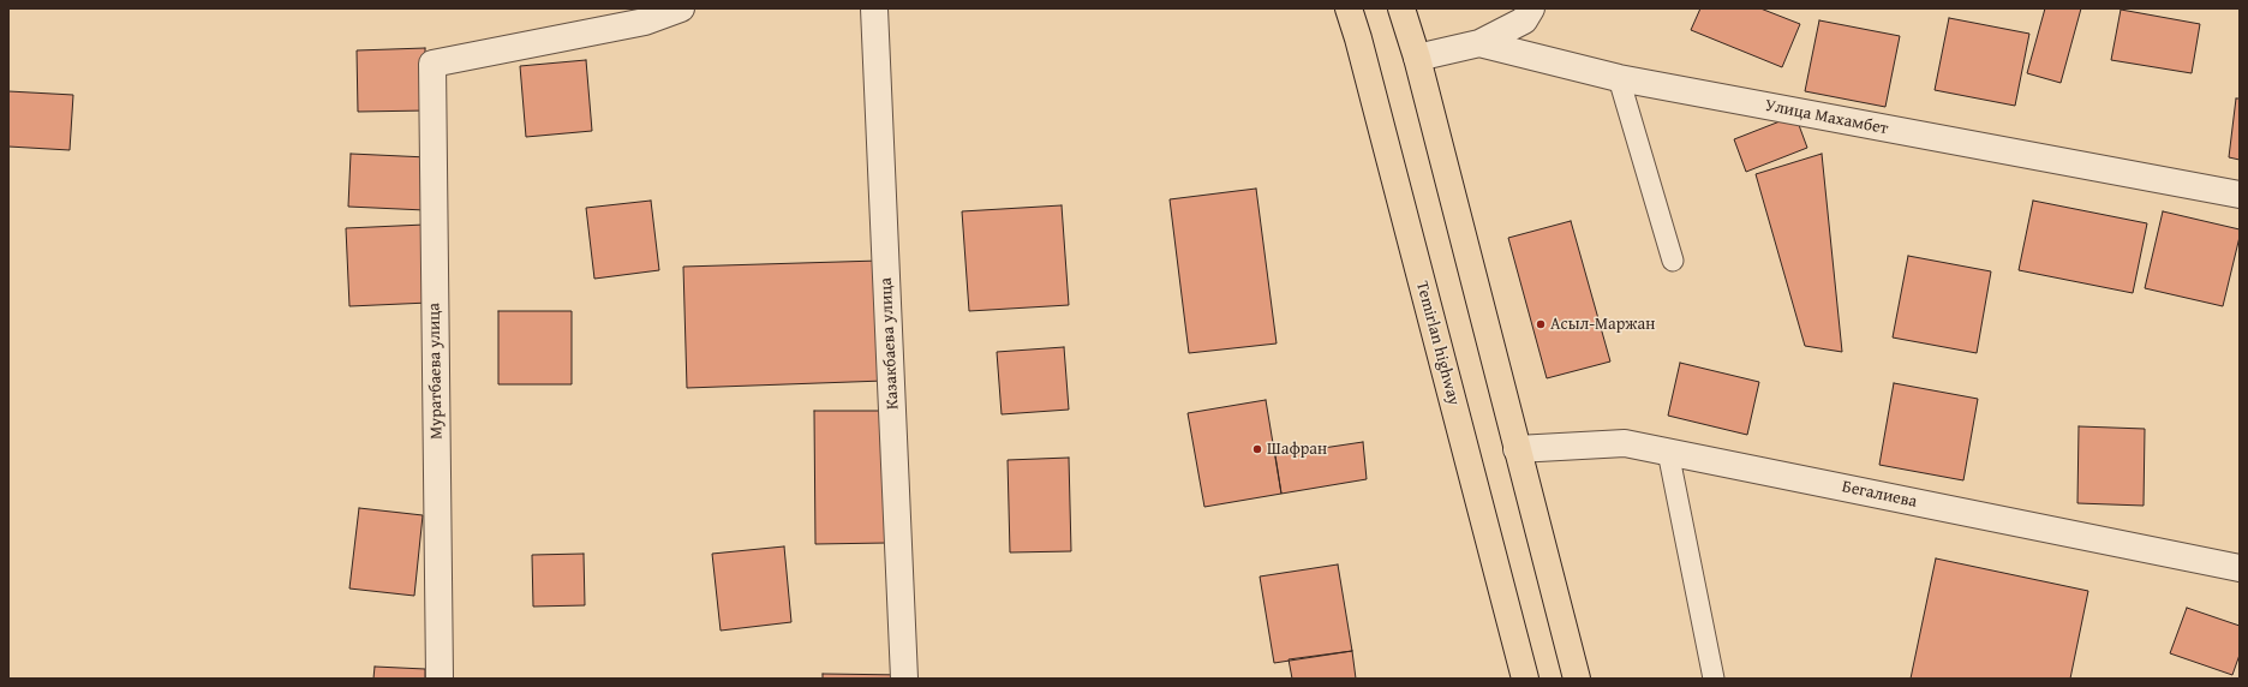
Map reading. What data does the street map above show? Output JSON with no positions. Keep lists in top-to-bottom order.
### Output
{
  "streets": {
    "main road": ["Temirlan highway"],
    "street": [
      "Улица Махамбет",
      "Казакбаева улица",
      "Муратбаева улица",
      "Бегалиева"
    ]
  },
  "places": ["Асыл-Маржан", "Шафран"]
}
